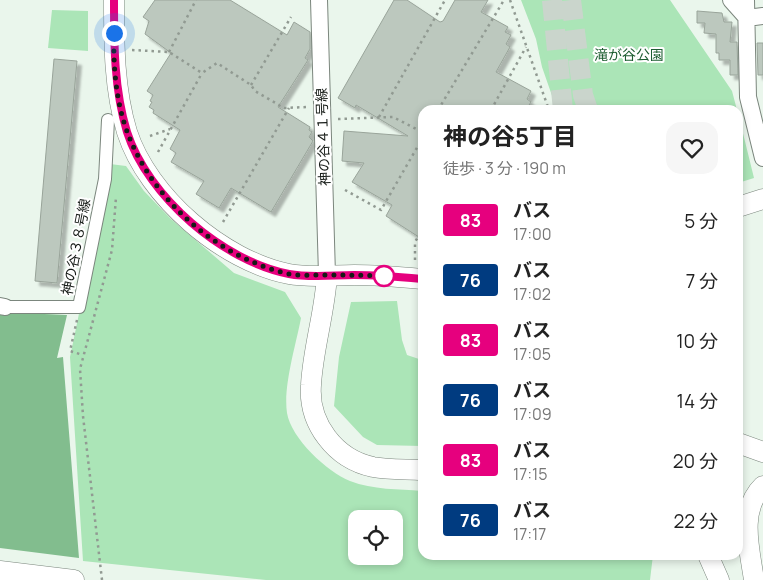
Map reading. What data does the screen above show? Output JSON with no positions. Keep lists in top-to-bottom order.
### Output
{
  "streets": {
    "street": ["神の谷４１号線", "神の谷３８号線"]
  },
  "parks": ["滝が谷公園"],
  "lines": ["bus line 83"],
  "page": {
    "heading": ["神の谷5丁目", "徒歩 · 3 分 · 190 m"],
    "list": [
      {
        "mark": "83",
        "name": "バス",
        "note": "17:00",
        "value": "5 分"
      },
      {
        "mark": "76",
        "name": "バス",
        "note": "17:02",
        "value": "7 分"
      },
      {
        "mark": "83",
        "name": "バス",
        "note": "17:05",
        "value": "10 分"
      },
      {
        "mark": "76",
        "name": "バス",
        "note": "17:09",
        "value": "14 分"
      },
      {
        "mark": "83",
        "name": "バス",
        "note": "17:15",
        "value": "20 分"
      },
      {
        "mark": "76",
        "name": "バス",
        "note": "17:17",
        "value": "22 分"
      }
    ]
  }
}
